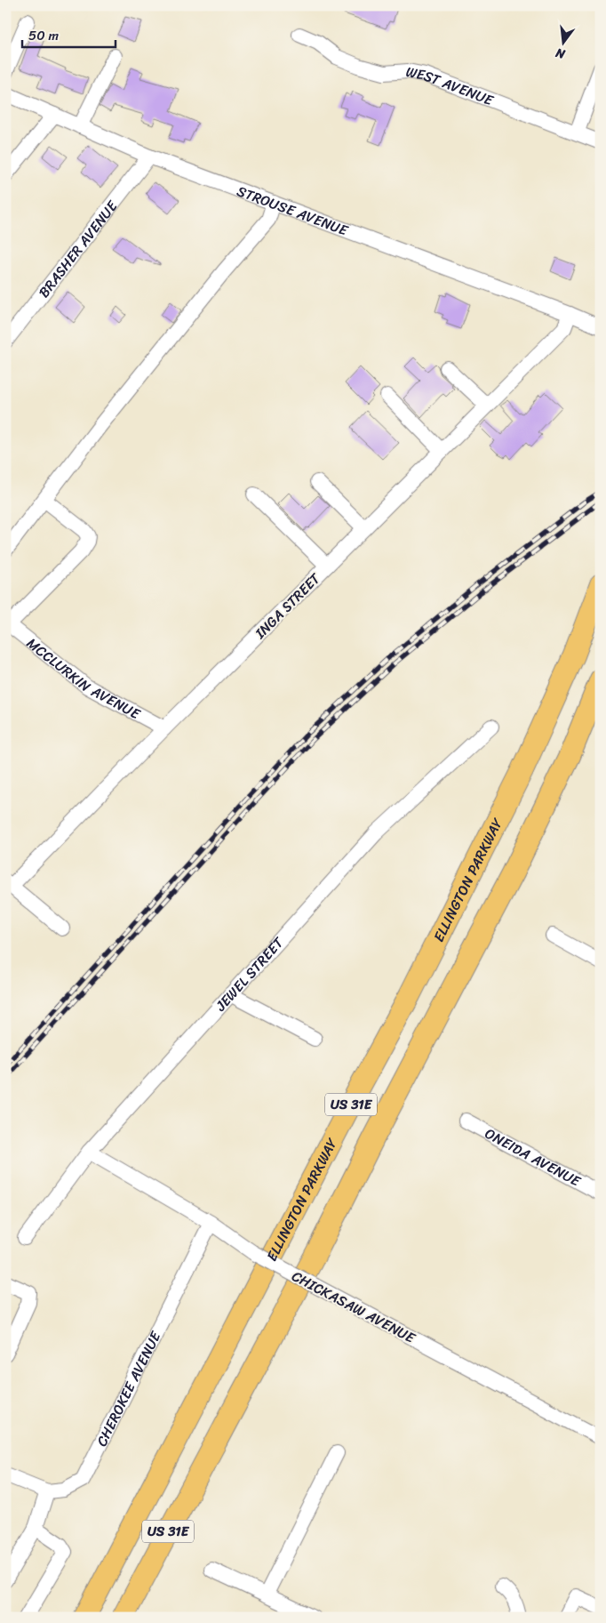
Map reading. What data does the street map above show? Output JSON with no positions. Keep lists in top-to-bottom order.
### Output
{
  "streets": {
    "highway": ["ELLINGTON PARKWAY", "US 31E"],
    "street": [
      "WEST AVENUE",
      "STROUSE AVENUE",
      "BRASHER AVENUE",
      "INGA STREET",
      "MCCLURKIN AVENUE",
      "JEWEL STREET",
      "ONEIDA AVENUE",
      "CHICKASAW AVENUE",
      "CHEROKEE AVENUE"
    ]
  },
  "crossings": [
    ["STROUSE AVENUE", "BRASHER AVENUE"],
    ["STROUSE AVENUE", "INGA STREET"],
    ["INGA STREET", "MCCLURKIN AVENUE"],
    ["JEWEL STREET", "CHICKASAW AVENUE"],
    ["CHICKASAW AVENUE", "CHEROKEE AVENUE"]
  ],
  "scale_bar": "50 m",
  "north": "bottom"
}
